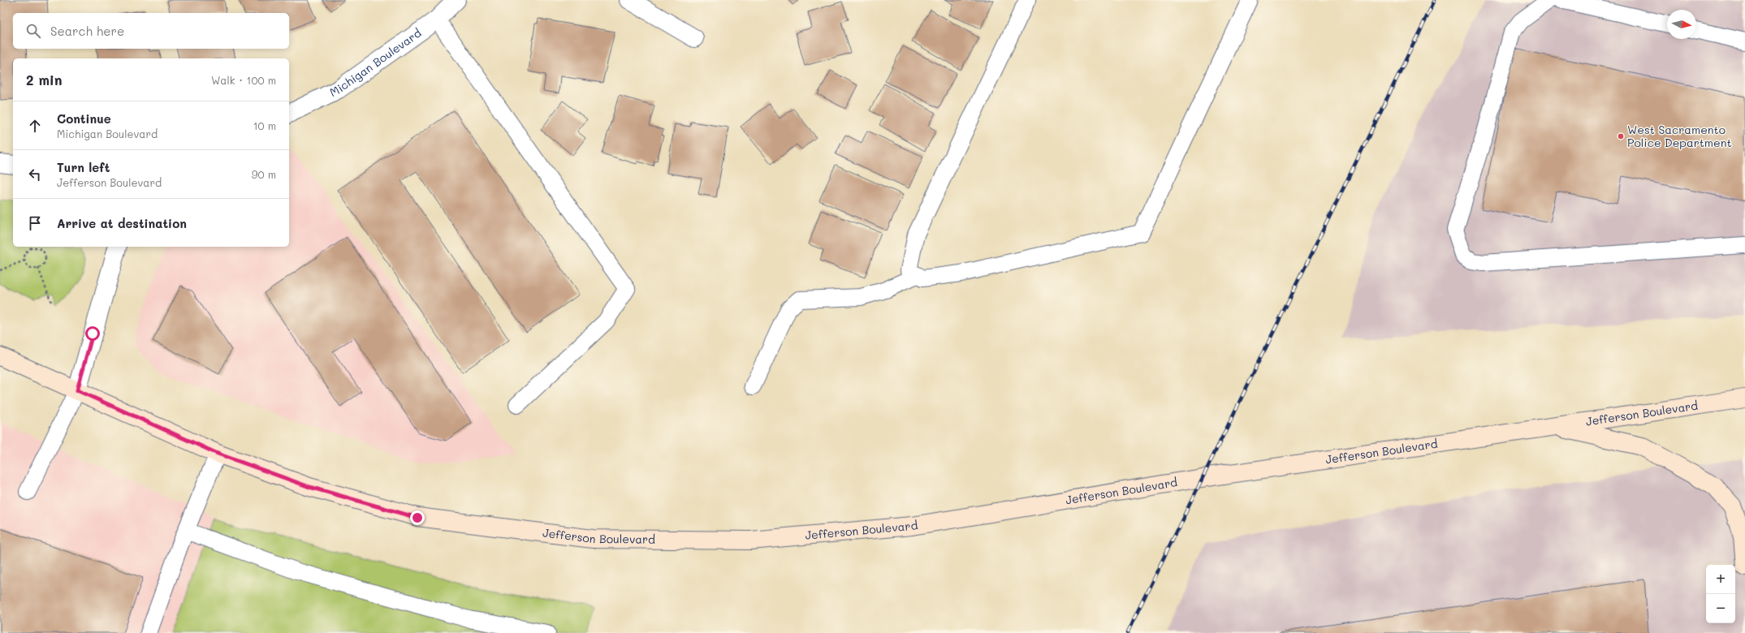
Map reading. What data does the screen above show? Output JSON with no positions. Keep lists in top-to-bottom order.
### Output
{
  "streets": {
    "main road": ["Jefferson Boulevard"],
    "street": ["Michigan Boulevard"]
  },
  "places": ["West Sacramento Police Department"],
  "north": "right",
  "page": {
    "search": "Search here",
    "heading": ["2 min", "Walk · 100 m"],
    "list": [
      ["Continue", "Michigan Boulevard", "10 m"],
      ["Turn left", "Jefferson Boulevard", "90 m"],
      "Arrive at destination"
    ],
    "map_buttons": ["+", "−"]
  }
}
